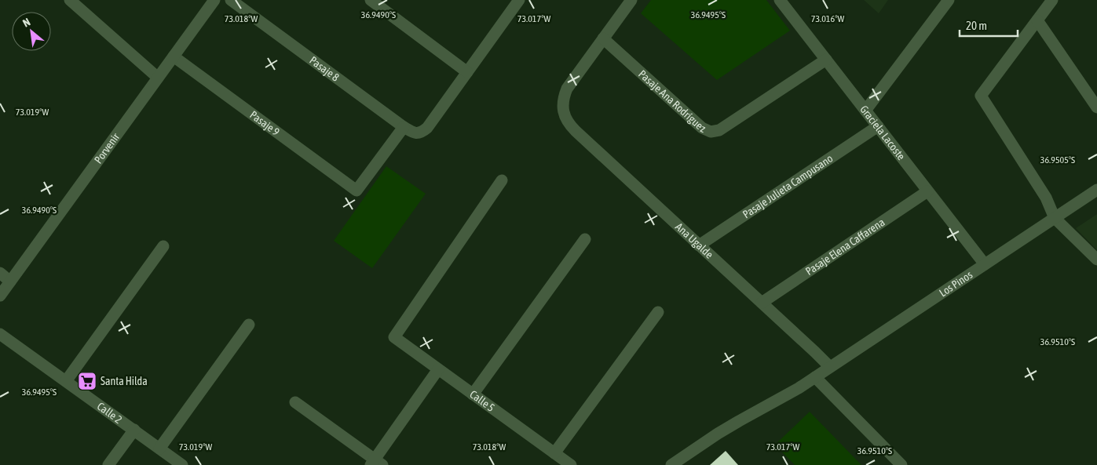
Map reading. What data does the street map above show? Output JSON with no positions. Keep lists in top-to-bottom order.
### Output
{
  "streets": {
    "street": [
      "Pasaje 8",
      "Pasaje Ana Rodríguez",
      "Pasaje 9",
      "Graciela Lacoste",
      "Porvenir",
      "Pasaje Julieta Campusano",
      "Ana Ugalde",
      "Pasaje Elena Caffarena",
      "Los Pinos",
      "Calle 5",
      "Calle 2"
    ]
  },
  "crossings": [
    ["Pasaje 8", "Pasaje 9"],
    ["Pasaje Ana Rodríguez", "Graciela Lacoste"],
    ["Pasaje Ana Rodríguez", "Ana Ugalde"],
    ["Pasaje 9", "Porvenir"],
    ["Graciela Lacoste", "Pasaje Julieta Campusano"],
    ["Graciela Lacoste", "Pasaje Elena Caffarena"],
    ["Graciela Lacoste", "Los Pinos"],
    ["Pasaje Julieta Campusano", "Ana Ugalde"],
    ["Ana Ugalde", "Pasaje Elena Caffarena"],
    ["Ana Ugalde", "Los Pinos"]
  ],
  "places": {
    "supermarket": ["Santa Hilda"]
  },
  "scale_bar": "20 m",
  "north": "top left",
  "coordinates": [
    "36.9490°S",
    "36.9495°S",
    "73.018°W",
    "73.017°W",
    "73.016°W",
    "73.019°W",
    "36.9505°S",
    "36.9510°S"
  ]
}
